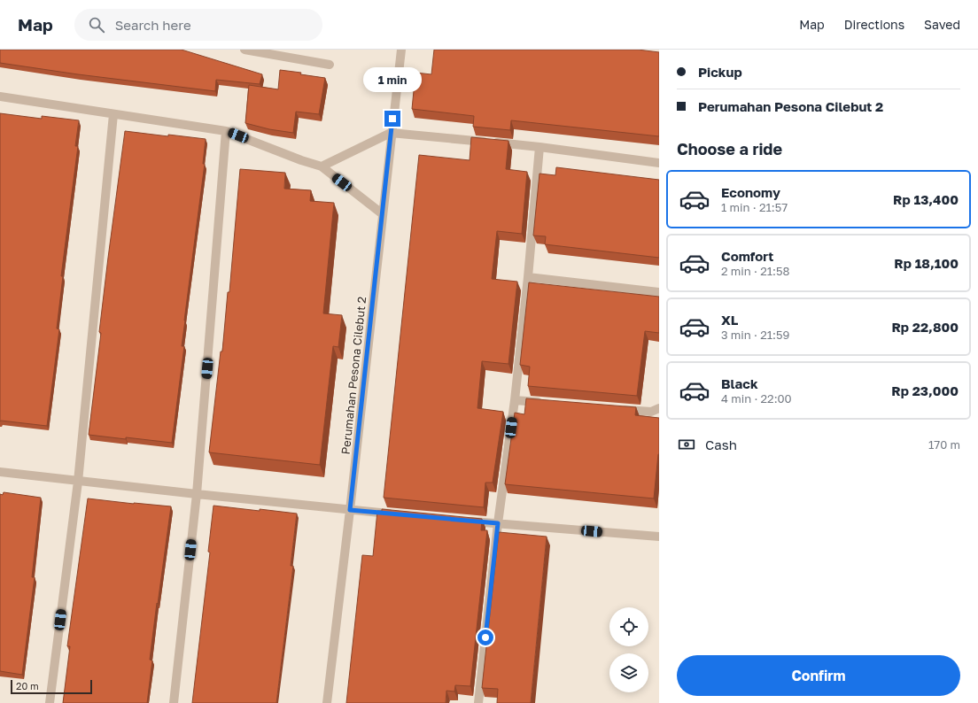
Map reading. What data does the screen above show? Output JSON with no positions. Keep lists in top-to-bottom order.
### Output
{
  "streets": {
    "street": ["Perumahan Pesona Cilebut 2"]
  },
  "scale_bar": "20 m",
  "page": {
    "header": "Map",
    "search": "Search here",
    "nav": ["Map", "Directions", "Saved"],
    "banner": ["Pickup", "Perumahan Pesona Cilebut 2"],
    "bubble": "1 min",
    "heading": "Choose a ride",
    "list": [
      {
        "name": "Economy",
        "note": "1 min · 21:57",
        "value": "Rp 13,400"
      },
      {
        "name": "Comfort",
        "note": "2 min · 21:58",
        "value": "Rp 18,100"
      },
      {
        "name": "XL",
        "note": "3 min · 21:59",
        "value": "Rp 22,800"
      },
      {
        "name": "Black",
        "note": "4 min · 22:00",
        "value": "Rp 23,000"
      }
    ],
    "pay": ["Cash", "170 m"],
    "buttons": "Confirm",
    "scale": "20 m"
  }
}
